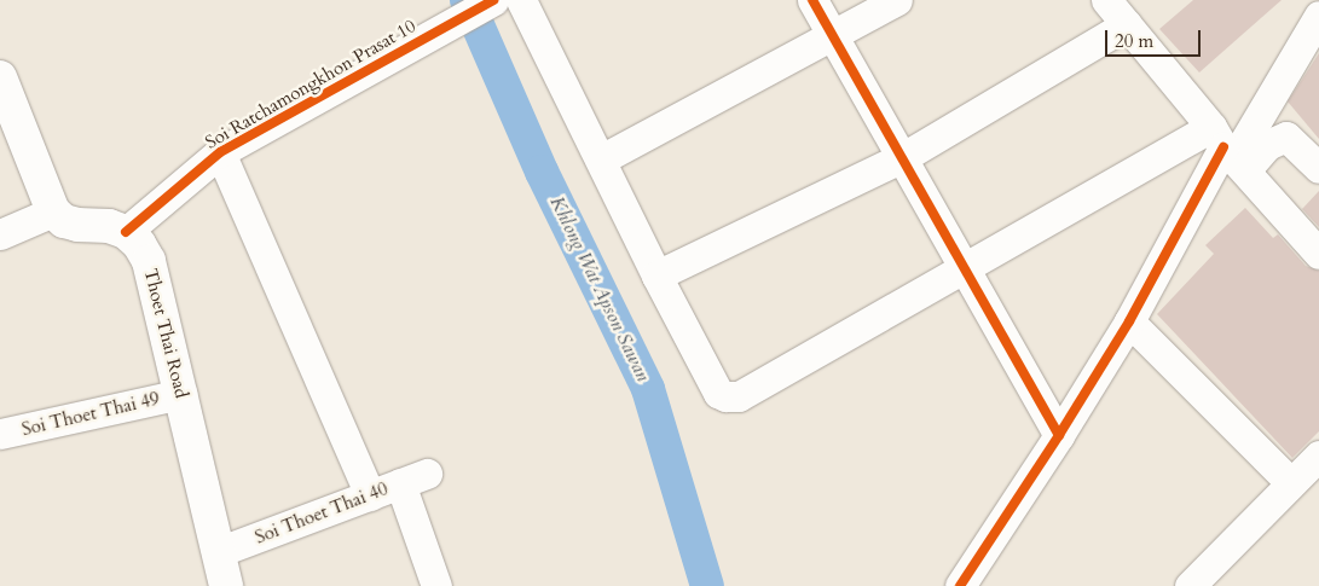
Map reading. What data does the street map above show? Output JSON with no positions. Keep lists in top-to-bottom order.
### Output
{
  "streets": {
    "main road": ["Thoet Thai Road"],
    "street": ["Soi Ratchamongkhon Prasat 10", "Soi Thoet Thai 49", "Soi Thoet Thai 40"]
  },
  "crossings": [
    ["Soi Ratchamongkhon Prasat 10", "Thoet Thai Road"],
    ["Thoet Thai Road", "Soi Thoet Thai 49"],
    ["Thoet Thai Road", "Soi Thoet Thai 40"]
  ],
  "water": ["Khlong Wat Apson Sawan"],
  "scale_bar": "20 m"
}
